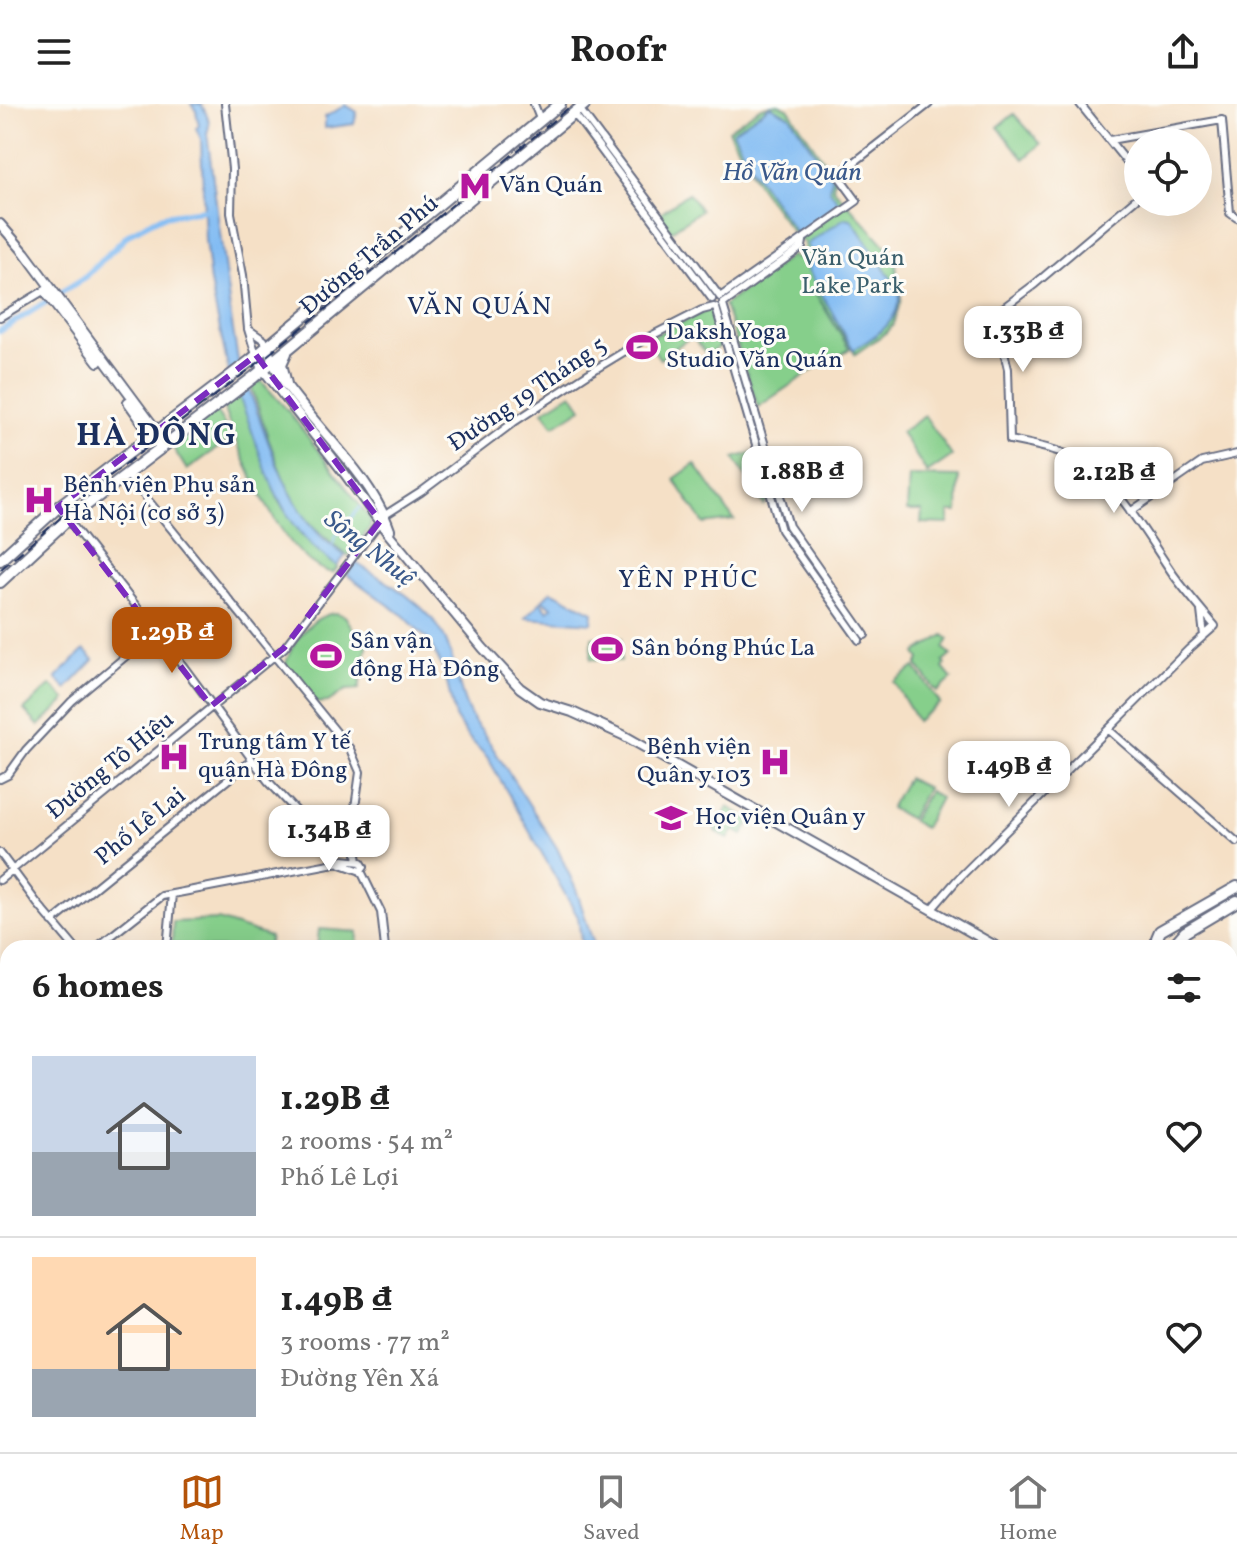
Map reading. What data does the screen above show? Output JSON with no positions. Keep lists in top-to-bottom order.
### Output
{
  "streets": {
    "highway": ["Đường Trần Phú"],
    "street": ["Đường 19 Tháng 5", "Đường Tô Hiệu", "Phố Lê Lai"]
  },
  "crossings": [
    ["Đường 19 Tháng 5", "Đường Tô Hiệu"]
  ],
  "districts": ["VĂN QUÁN", "HÀ ĐÔNG", "YÊN PHÚC"],
  "water": ["Hồ Văn Quán", "Sông Nhuệ"],
  "parks": ["Văn Quán Lake Park"],
  "places": {
    "metro station": ["Văn Quán"],
    "sports": ["Daksh Yoga Studio Văn Quán", "Sân bóng Phúc La", "Sân vận động Hà Đông"],
    "hospital": ["Bệnh viện Phụ sản Hà Nội (cơ sở 3)", "Trung tâm Y tế quận Hà Đông", "Bệnh viện Quân y 103"],
    "school or university": ["Học viện Quân y"]
  },
  "page": {
    "header": "Roofr",
    "price": [
      "1.33B ₫",
      "1.88B ₫",
      "2.12B ₫",
      "1.29B ₫",
      "1.49B ₫",
      "1.34B ₫"
    ],
    "heading": "6 homes",
    "list": [
      {
        "name": "1.29B ₫",
        "note": "2 rooms · 54 m² · Phố Lê Lợi"
      },
      {
        "name": "1.49B ₫",
        "note": "3 rooms · 77 m² · Đường Yên Xá"
      }
    ],
    "tabs": ["Map", "Saved", "Home"]
  }
}
